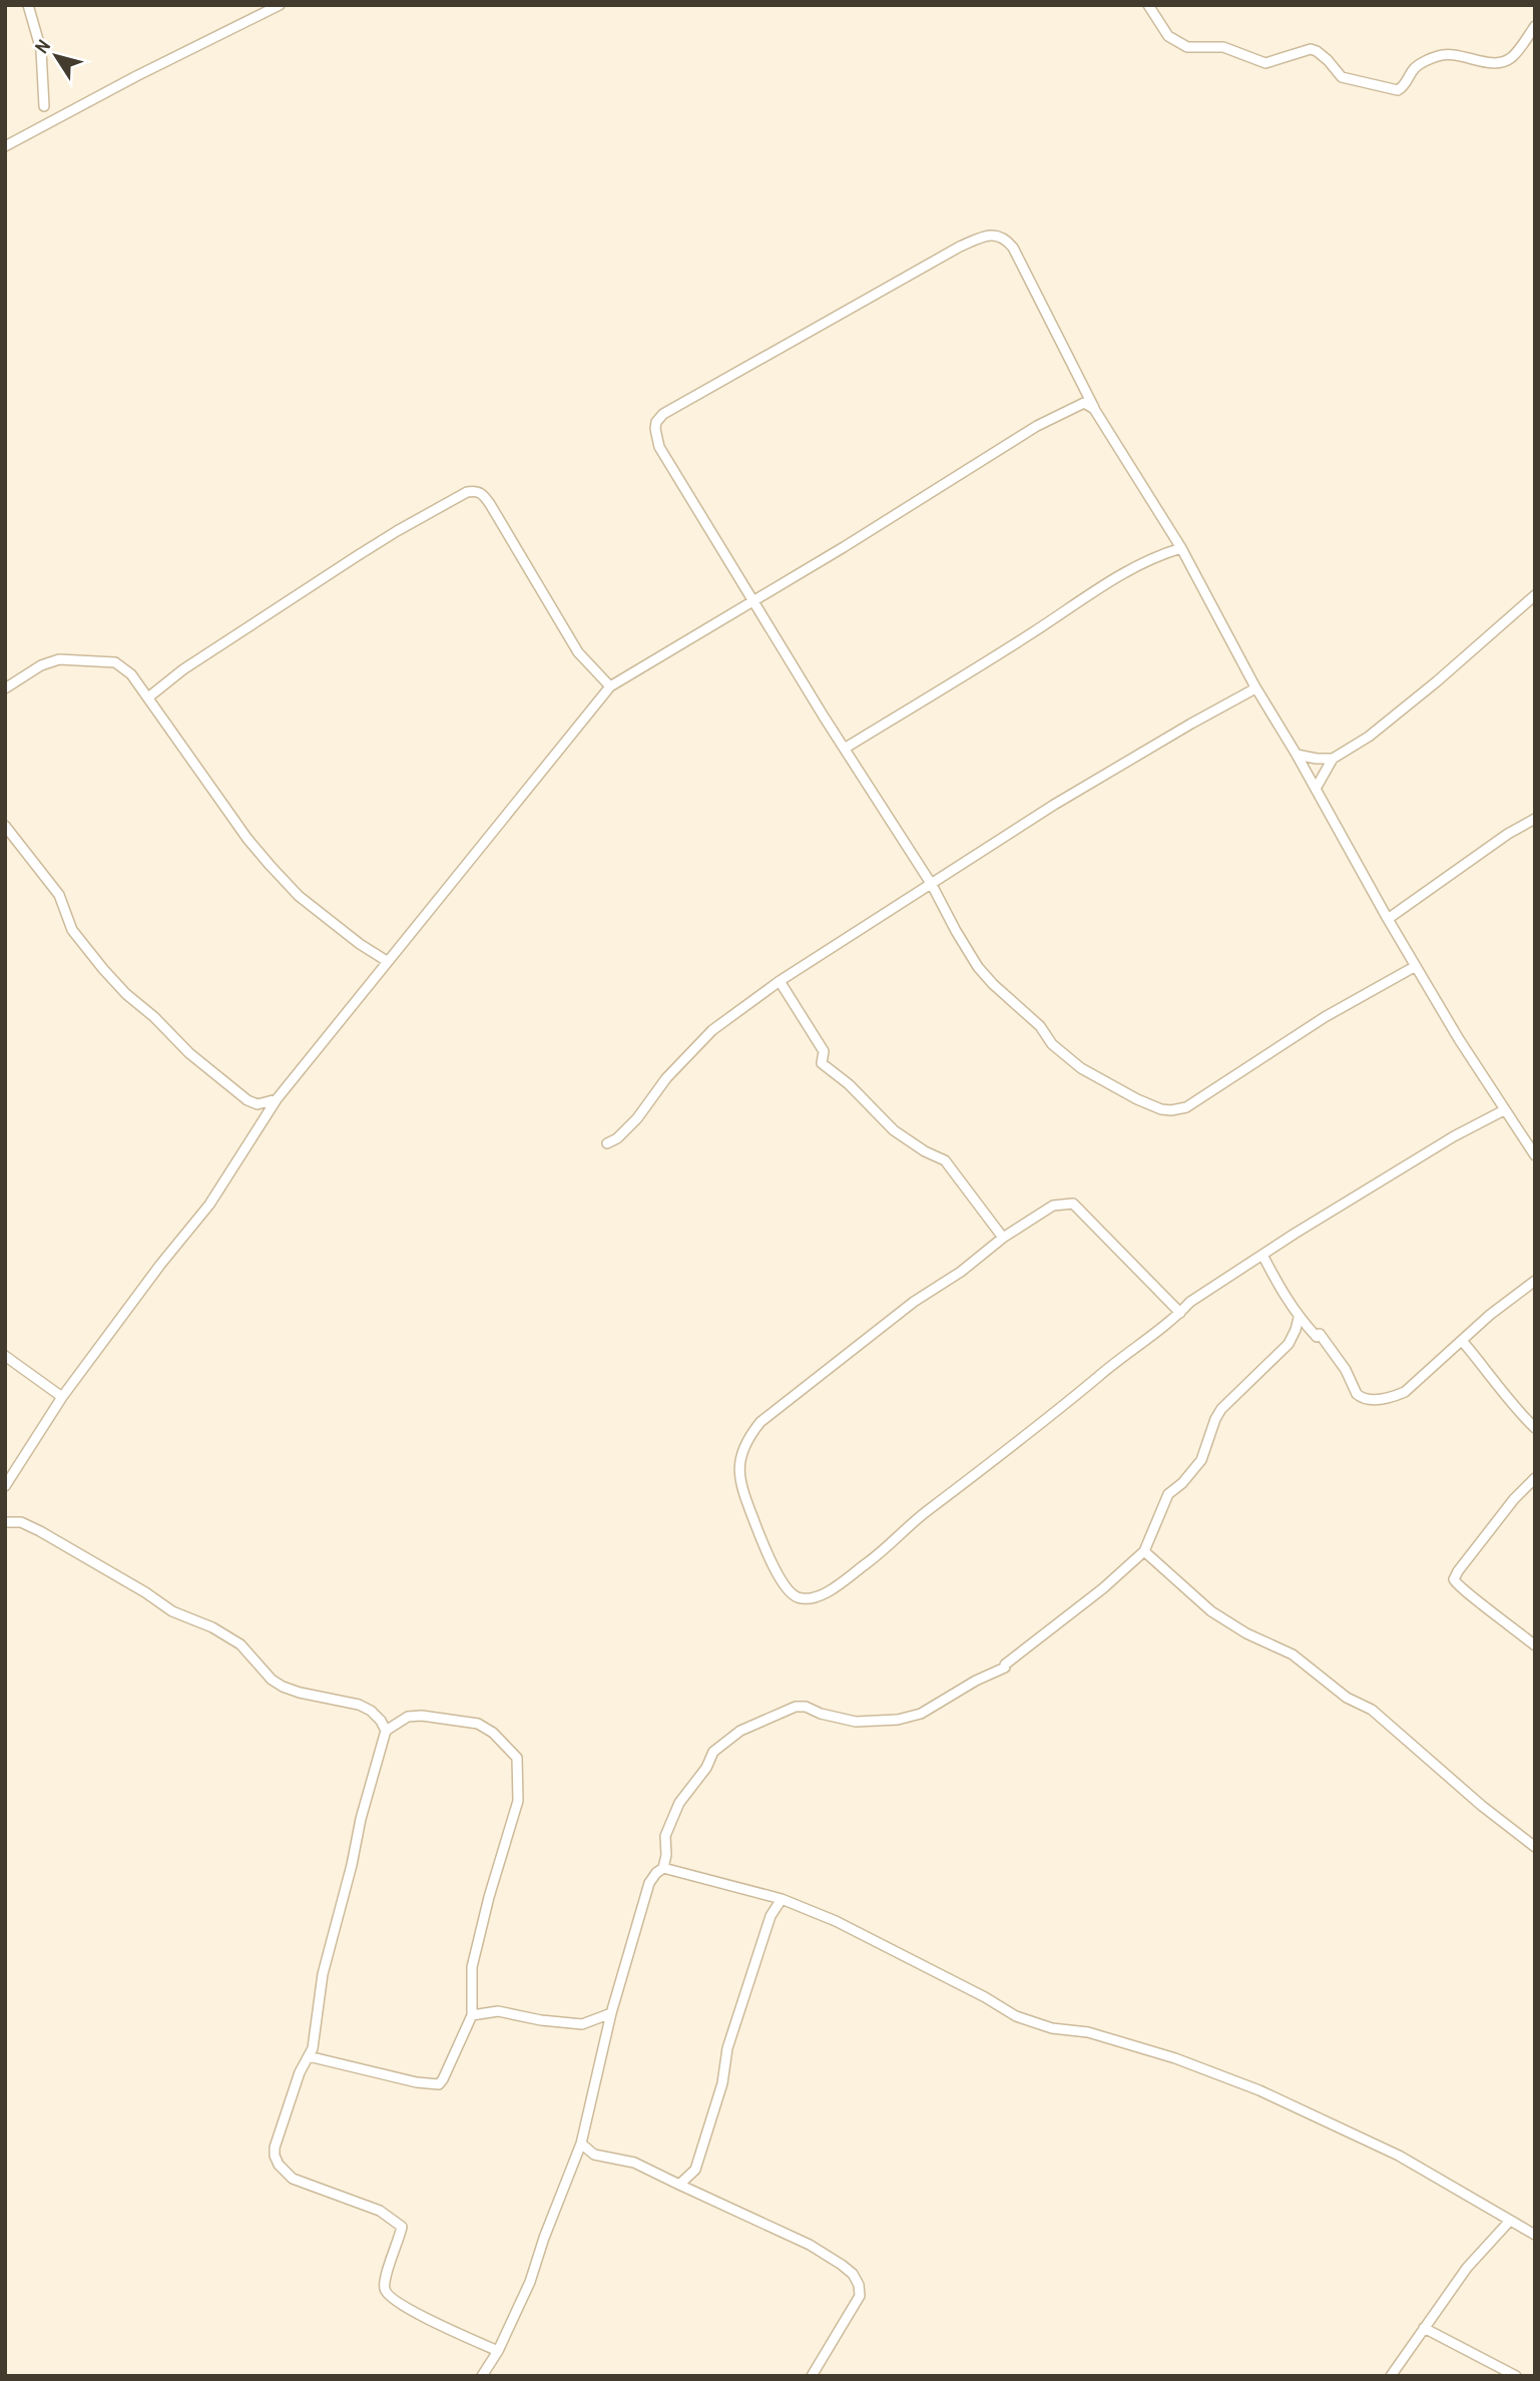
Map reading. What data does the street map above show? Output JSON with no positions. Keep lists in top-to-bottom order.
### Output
{
  "north": "top left"
}
